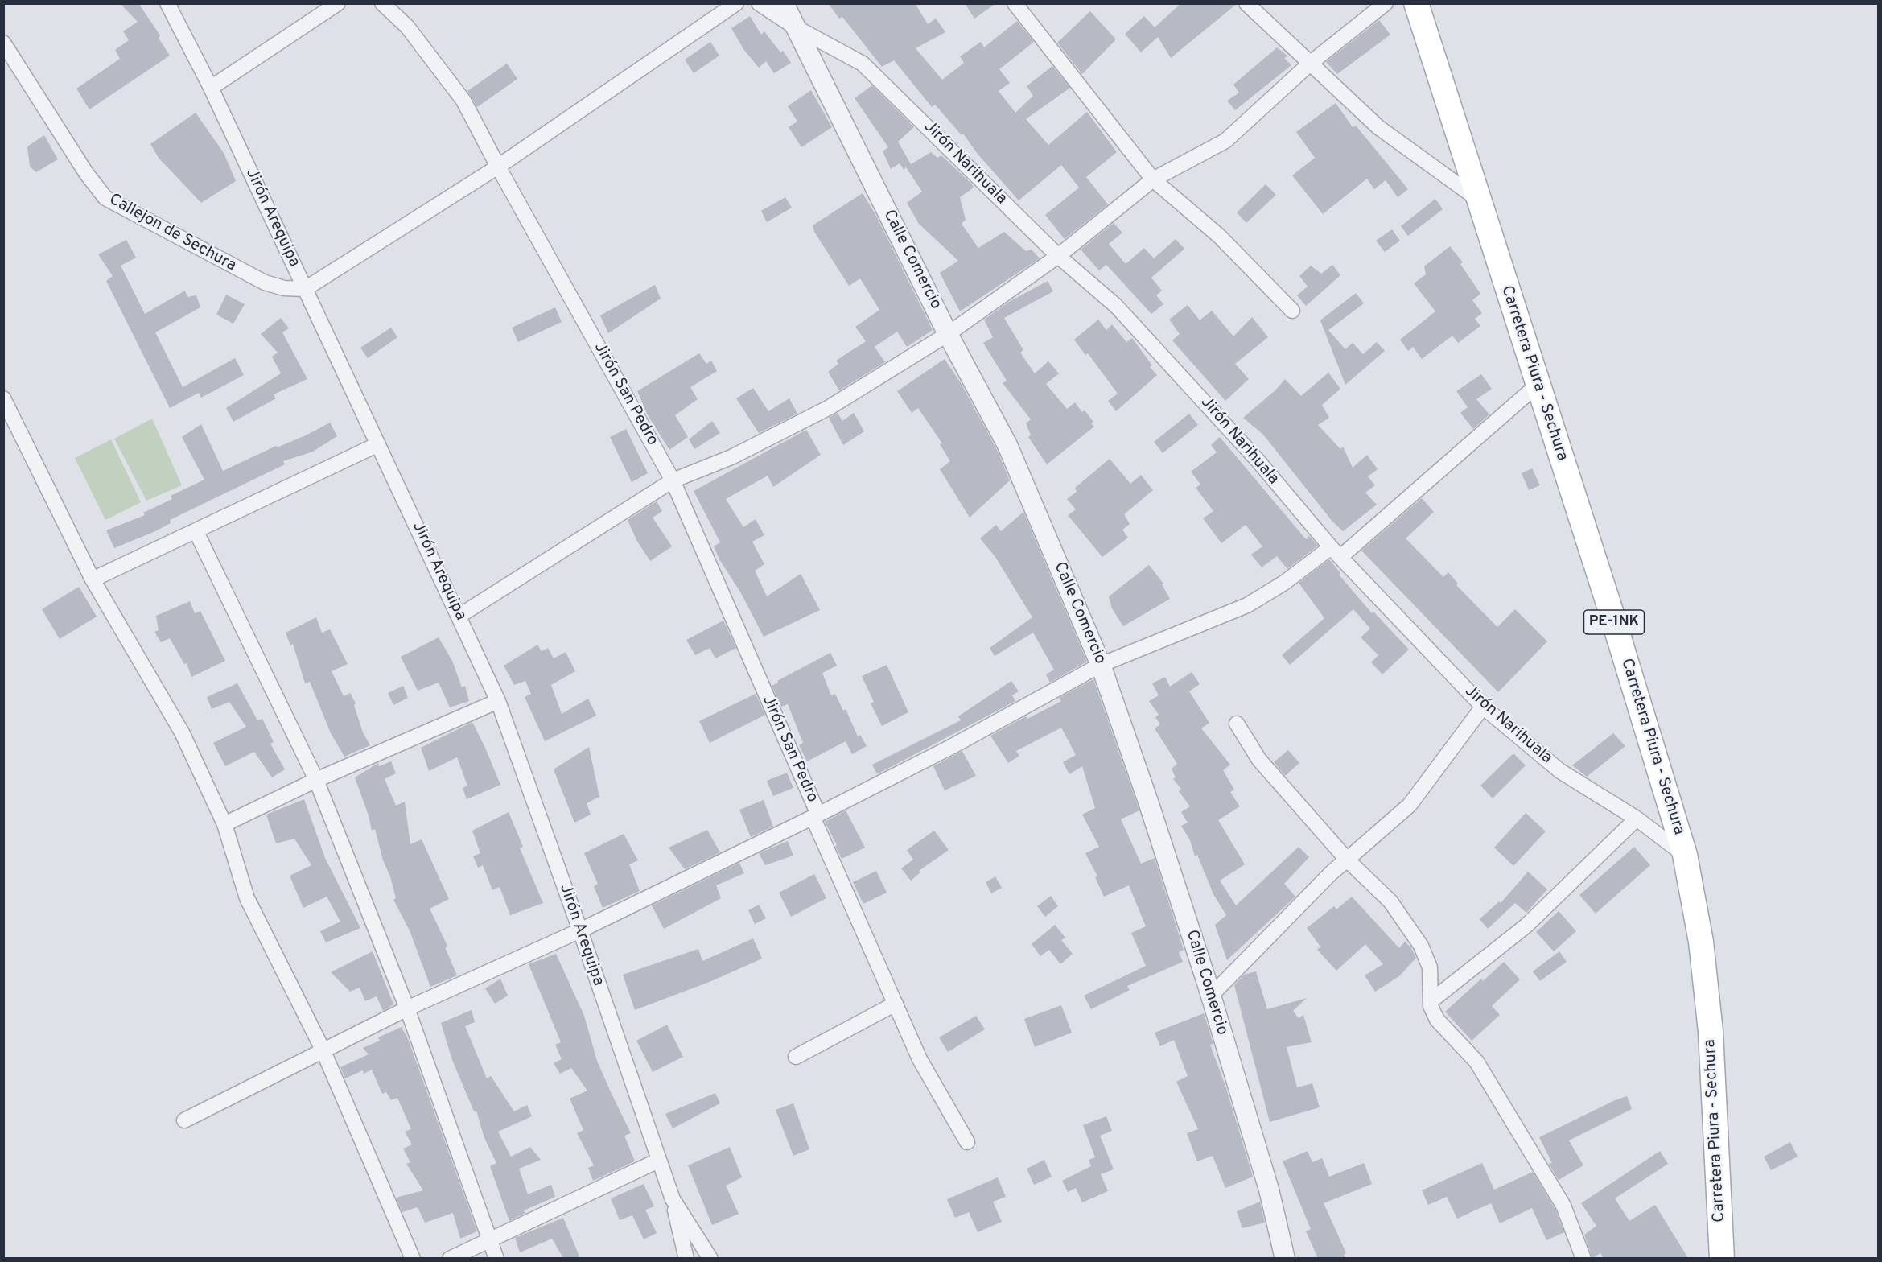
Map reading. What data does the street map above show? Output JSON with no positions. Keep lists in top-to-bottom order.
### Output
{
  "streets": {
    "main road": ["Carretera Piura - Sechura", "PE-1NK"],
    "street": [
      "Jirón Narihuala",
      "Jirón Arequipa",
      "Callejon de Sechura",
      "Calle Comercio",
      "Jirón San Pedro"
    ]
  },
  "crossings": [
    ["Jirón Narihuala", "Calle Comercio"],
    ["Jirón Narihuala", "Carretera Piura - Sechura"],
    ["Jirón Arequipa", "Callejon de Sechura"]
  ]
}
